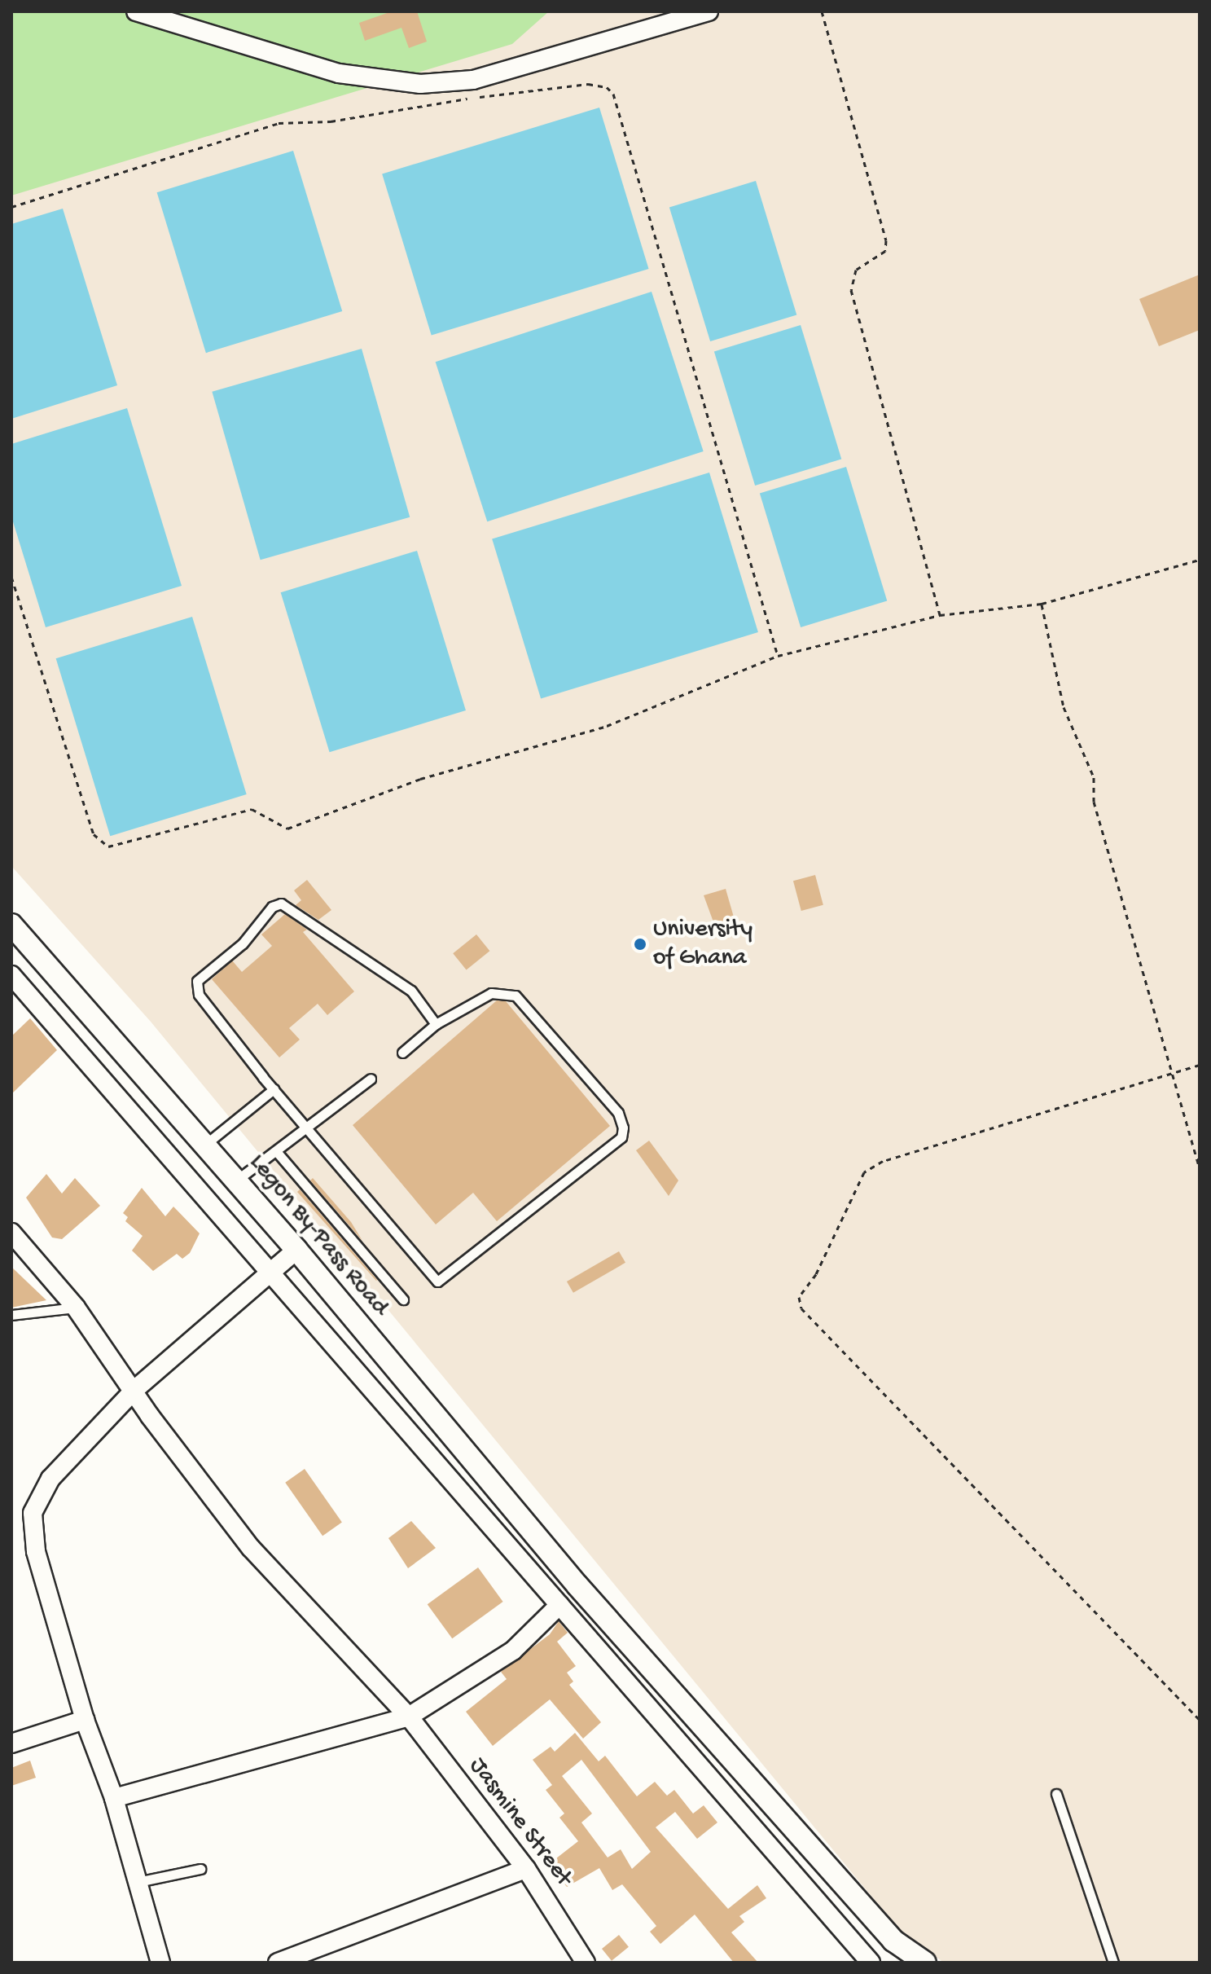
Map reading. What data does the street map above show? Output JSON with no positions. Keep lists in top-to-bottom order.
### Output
{
  "streets": {
    "street": ["Legon By-Pass Road", "Jasmine Street"]
  },
  "places": ["University of Ghana"]
}
